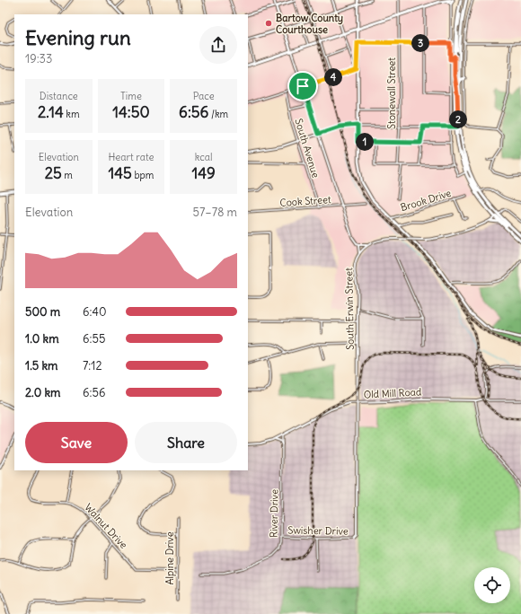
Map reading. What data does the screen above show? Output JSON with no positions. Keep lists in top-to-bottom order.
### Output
{
  "streets": {
    "street": [
      "Stonewall Street",
      "South Avenue",
      "Brook Drive",
      "Cook Street",
      "South Erwin Street",
      "Old Mill Road",
      "River Drive",
      "Walnut Drive",
      "Swisher Drive",
      "Alpine Drive"
    ]
  },
  "crossings": [
    ["South Avenue", "Cook Street"],
    ["South Erwin Street", "Old Mill Road"],
    ["South Erwin Street", "Swisher Drive"],
    ["Old Mill Road", "River Drive"],
    ["River Drive", "Swisher Drive"],
    ["Walnut Drive", "Alpine Drive"]
  ],
  "places": ["Bartow County Courthouse"],
  "page": {
    "heading": ["Evening run", "19:33"],
    "pins": [
      "3",
      "4",
      "2",
      "1"
    ],
    "stats": [
      ["Distance", "2.14 km"],
      ["Time", "14:50"],
      ["Pace", "6:56 /km"],
      ["Elevation", "25 m"],
      ["Heart rate", "145 bpm"],
      ["kcal", "149"]
    ],
    "chart": ["Elevation", "57–78 m"],
    "list": [
      {
        "name": "500 m",
        "note": "6:40"
      },
      {
        "name": "1.0 km",
        "note": "6:55"
      },
      {
        "name": "1.5 km",
        "note": "7:12"
      },
      {
        "name": "2.0 km",
        "note": "6:56"
      }
    ],
    "buttons": ["Save", "Share"]
  }
}
